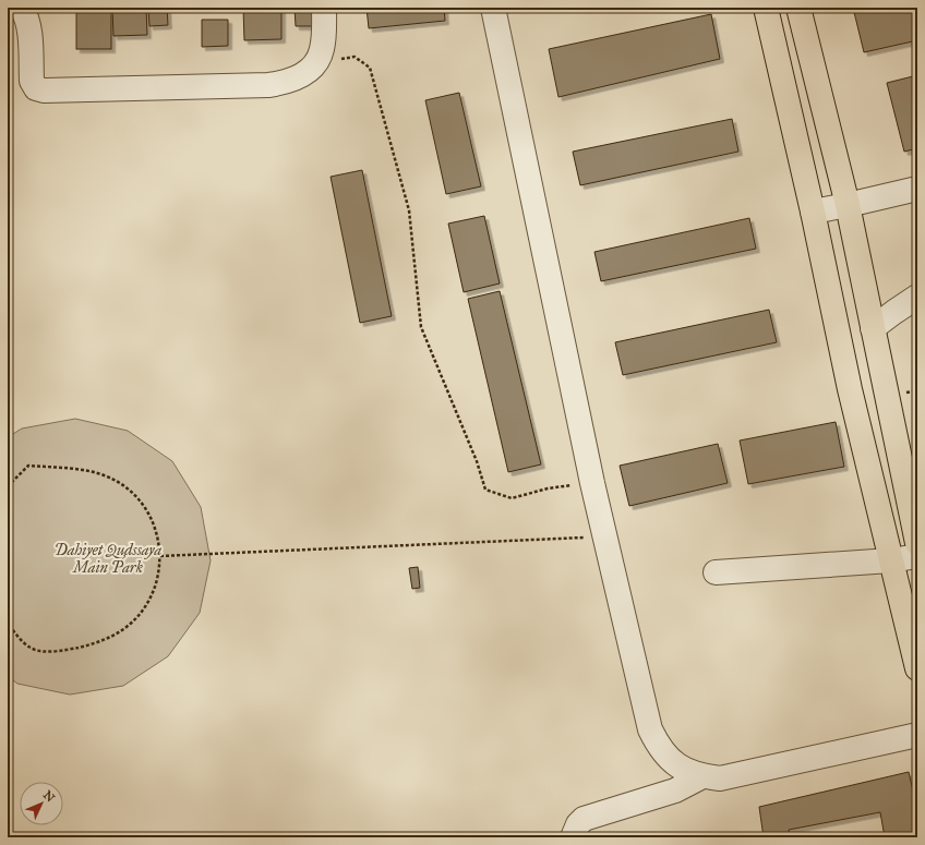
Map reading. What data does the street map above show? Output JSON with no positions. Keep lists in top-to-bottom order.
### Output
{
  "parks": ["Dahiyet Qudssaya Main Park"],
  "north": "top right"
}
